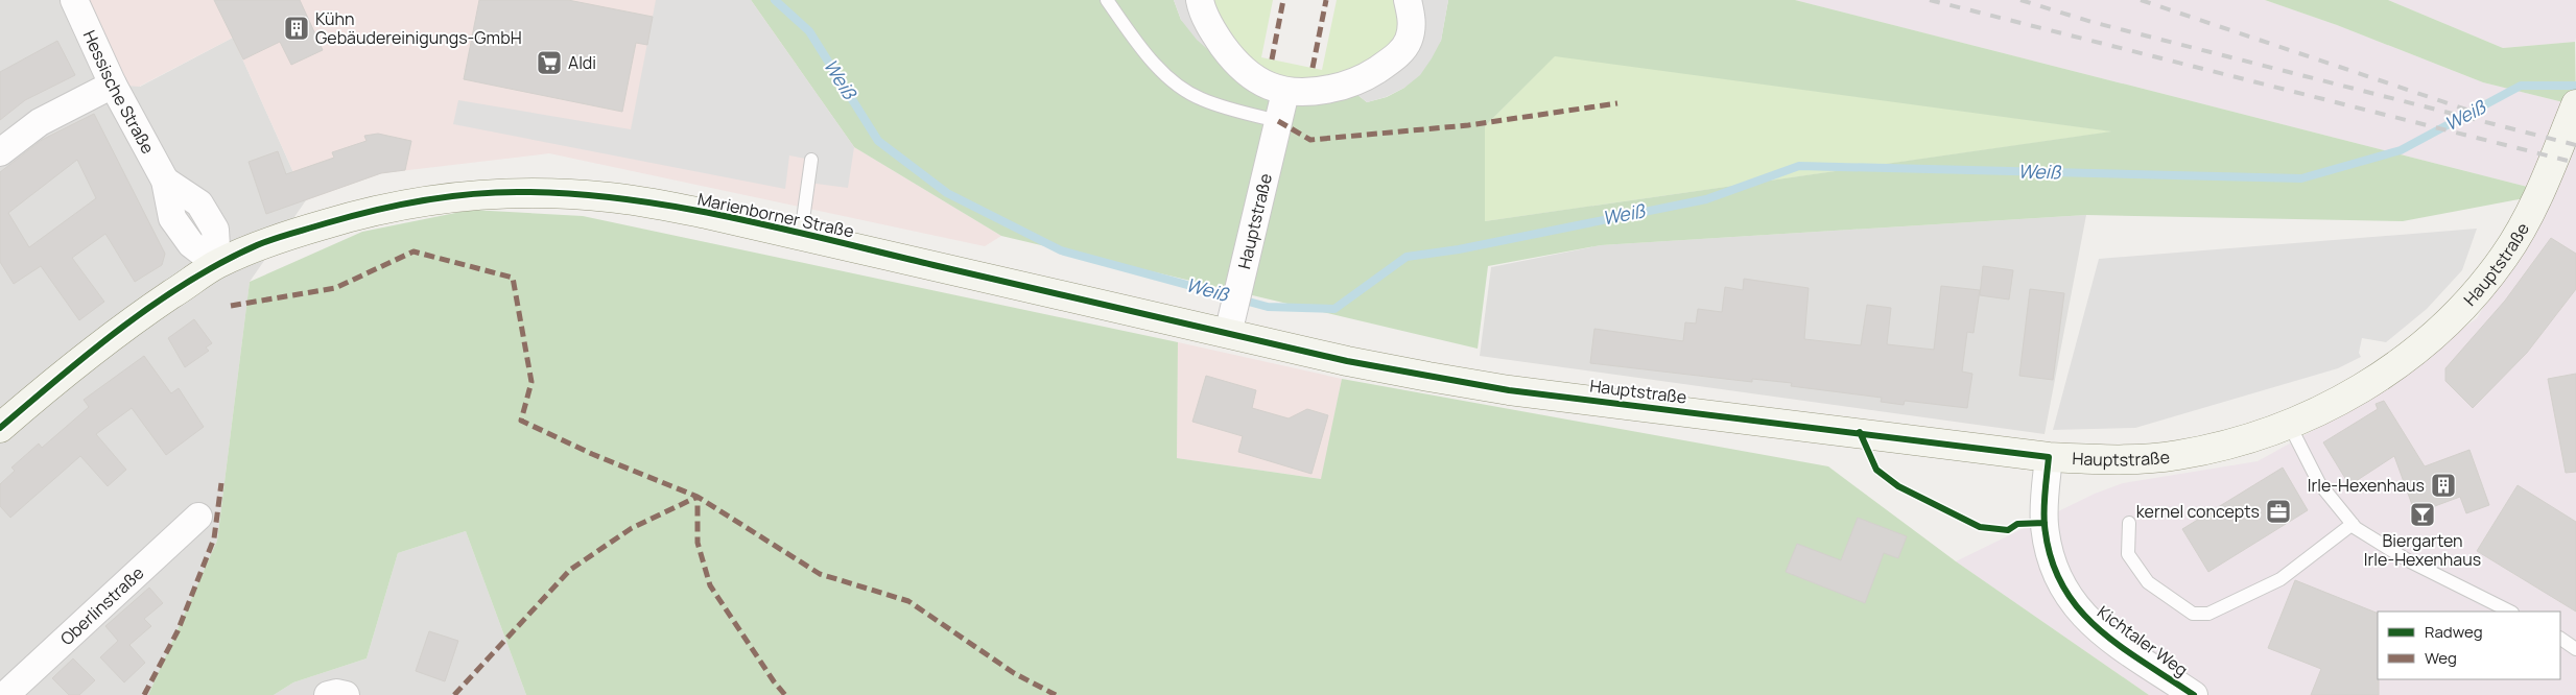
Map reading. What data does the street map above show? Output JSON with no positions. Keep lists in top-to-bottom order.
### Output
{
  "streets": {
    "main road": ["Marienborner Straße", "Hauptstraße"],
    "street": ["Hessische Straße", "Oberlinstraße", "Kichtaler Weg"]
  },
  "crossings": [
    ["Hessische Straße", "Marienborner Straße"],
    ["Marienborner Straße", "Hauptstraße"],
    ["Hauptstraße", "Kichtaler Weg"]
  ],
  "water": ["Weiß"],
  "places": {
    "building": ["Kühn Gebäudereinigungs-GmbH", "Irle-Hexenhaus"],
    "supermarket": ["Aldi"],
    "office": ["kernel concepts"],
    "bar": ["Biergarten Irle-Hexenhaus"]
  },
  "legend": ["Radweg", "Weg"]
}
